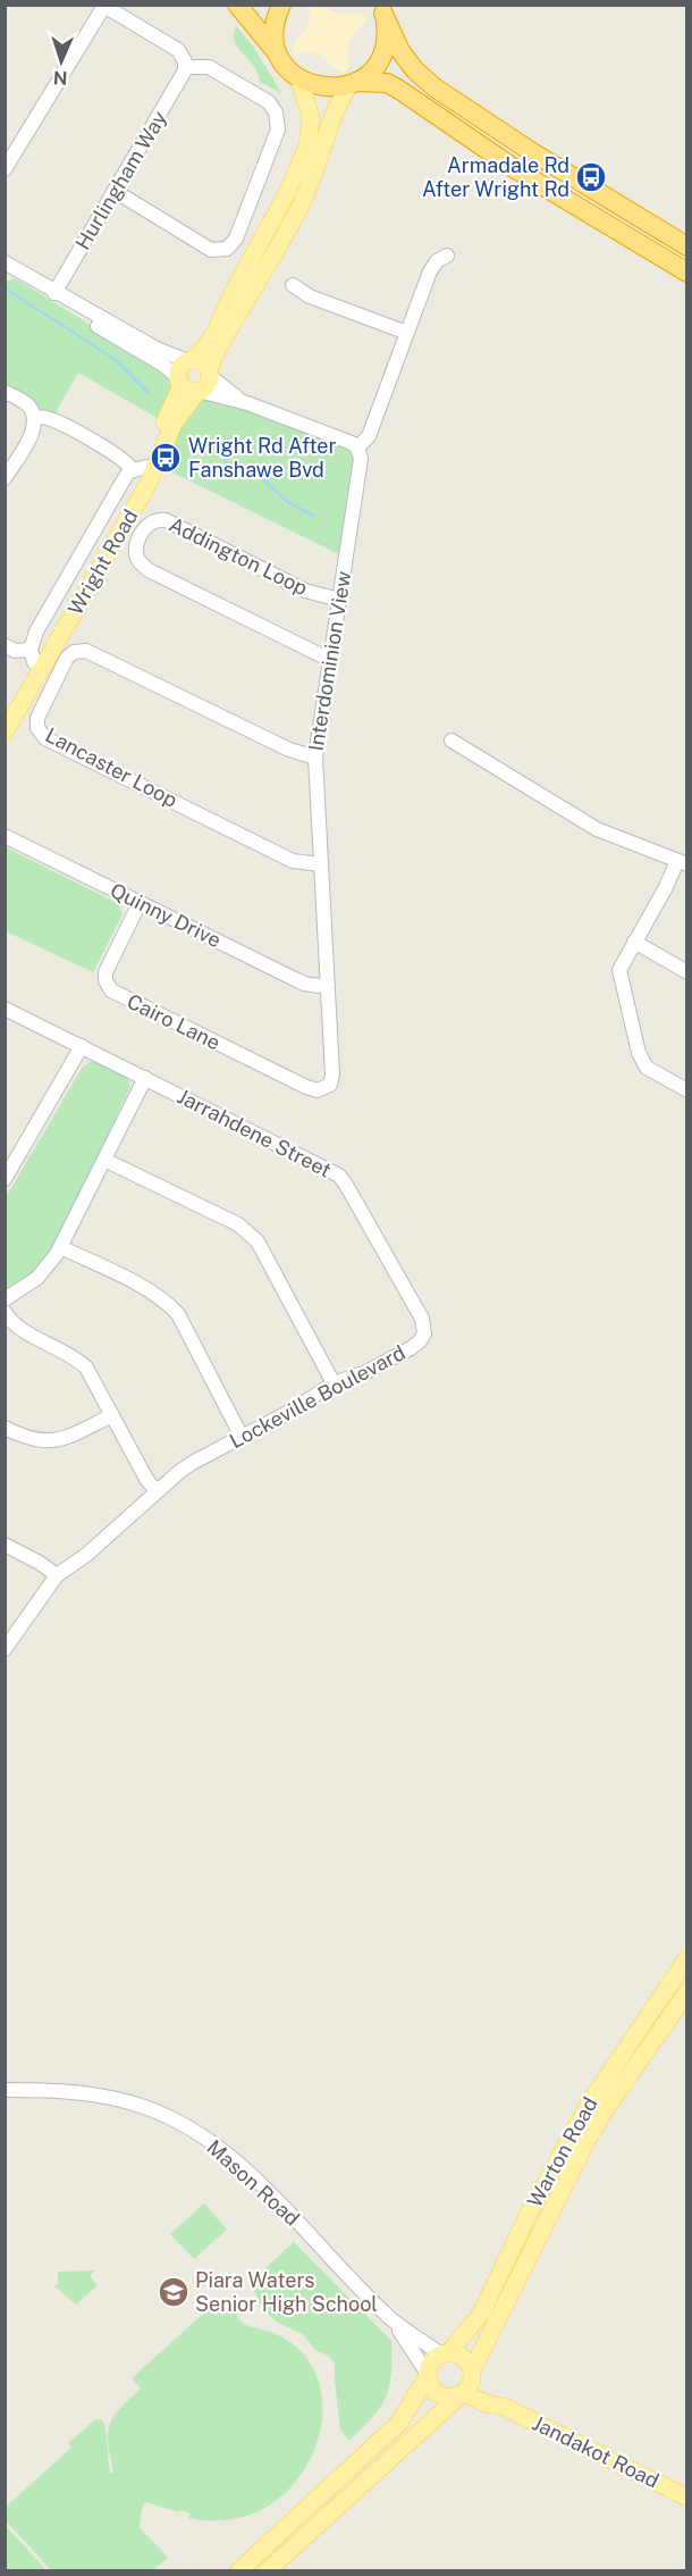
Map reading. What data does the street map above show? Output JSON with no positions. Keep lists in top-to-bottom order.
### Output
{
  "streets": {
    "main road": ["Wright Road", "Warton Road", "Jandakot Road"],
    "street": [
      "Hurlingham Way",
      "Addington Loop",
      "Interdominion View",
      "Lancaster Loop",
      "Quinny Drive",
      "Cairo Lane",
      "Jarrahdene Street",
      "Lockeville Boulevard",
      "Mason Road"
    ]
  },
  "crossings": [
    ["Addington Loop", "Interdominion View"],
    ["Interdominion View", "Lancaster Loop"],
    ["Interdominion View", "Quinny Drive"],
    ["Interdominion View", "Cairo Lane"],
    ["Quinny Drive", "Cairo Lane"],
    ["Jarrahdene Street", "Lockeville Boulevard"],
    ["Warton Road", "Mason Road"],
    ["Warton Road", "Jandakot Road"],
    ["Mason Road", "Jandakot Road"]
  ],
  "places": {
    "bus stop": ["Armadale Rd After Wright Rd", "Wright Rd After Fanshawe Bvd"],
    "school or university": ["Piara Waters Senior High School"]
  },
  "north": "bottom"
}
